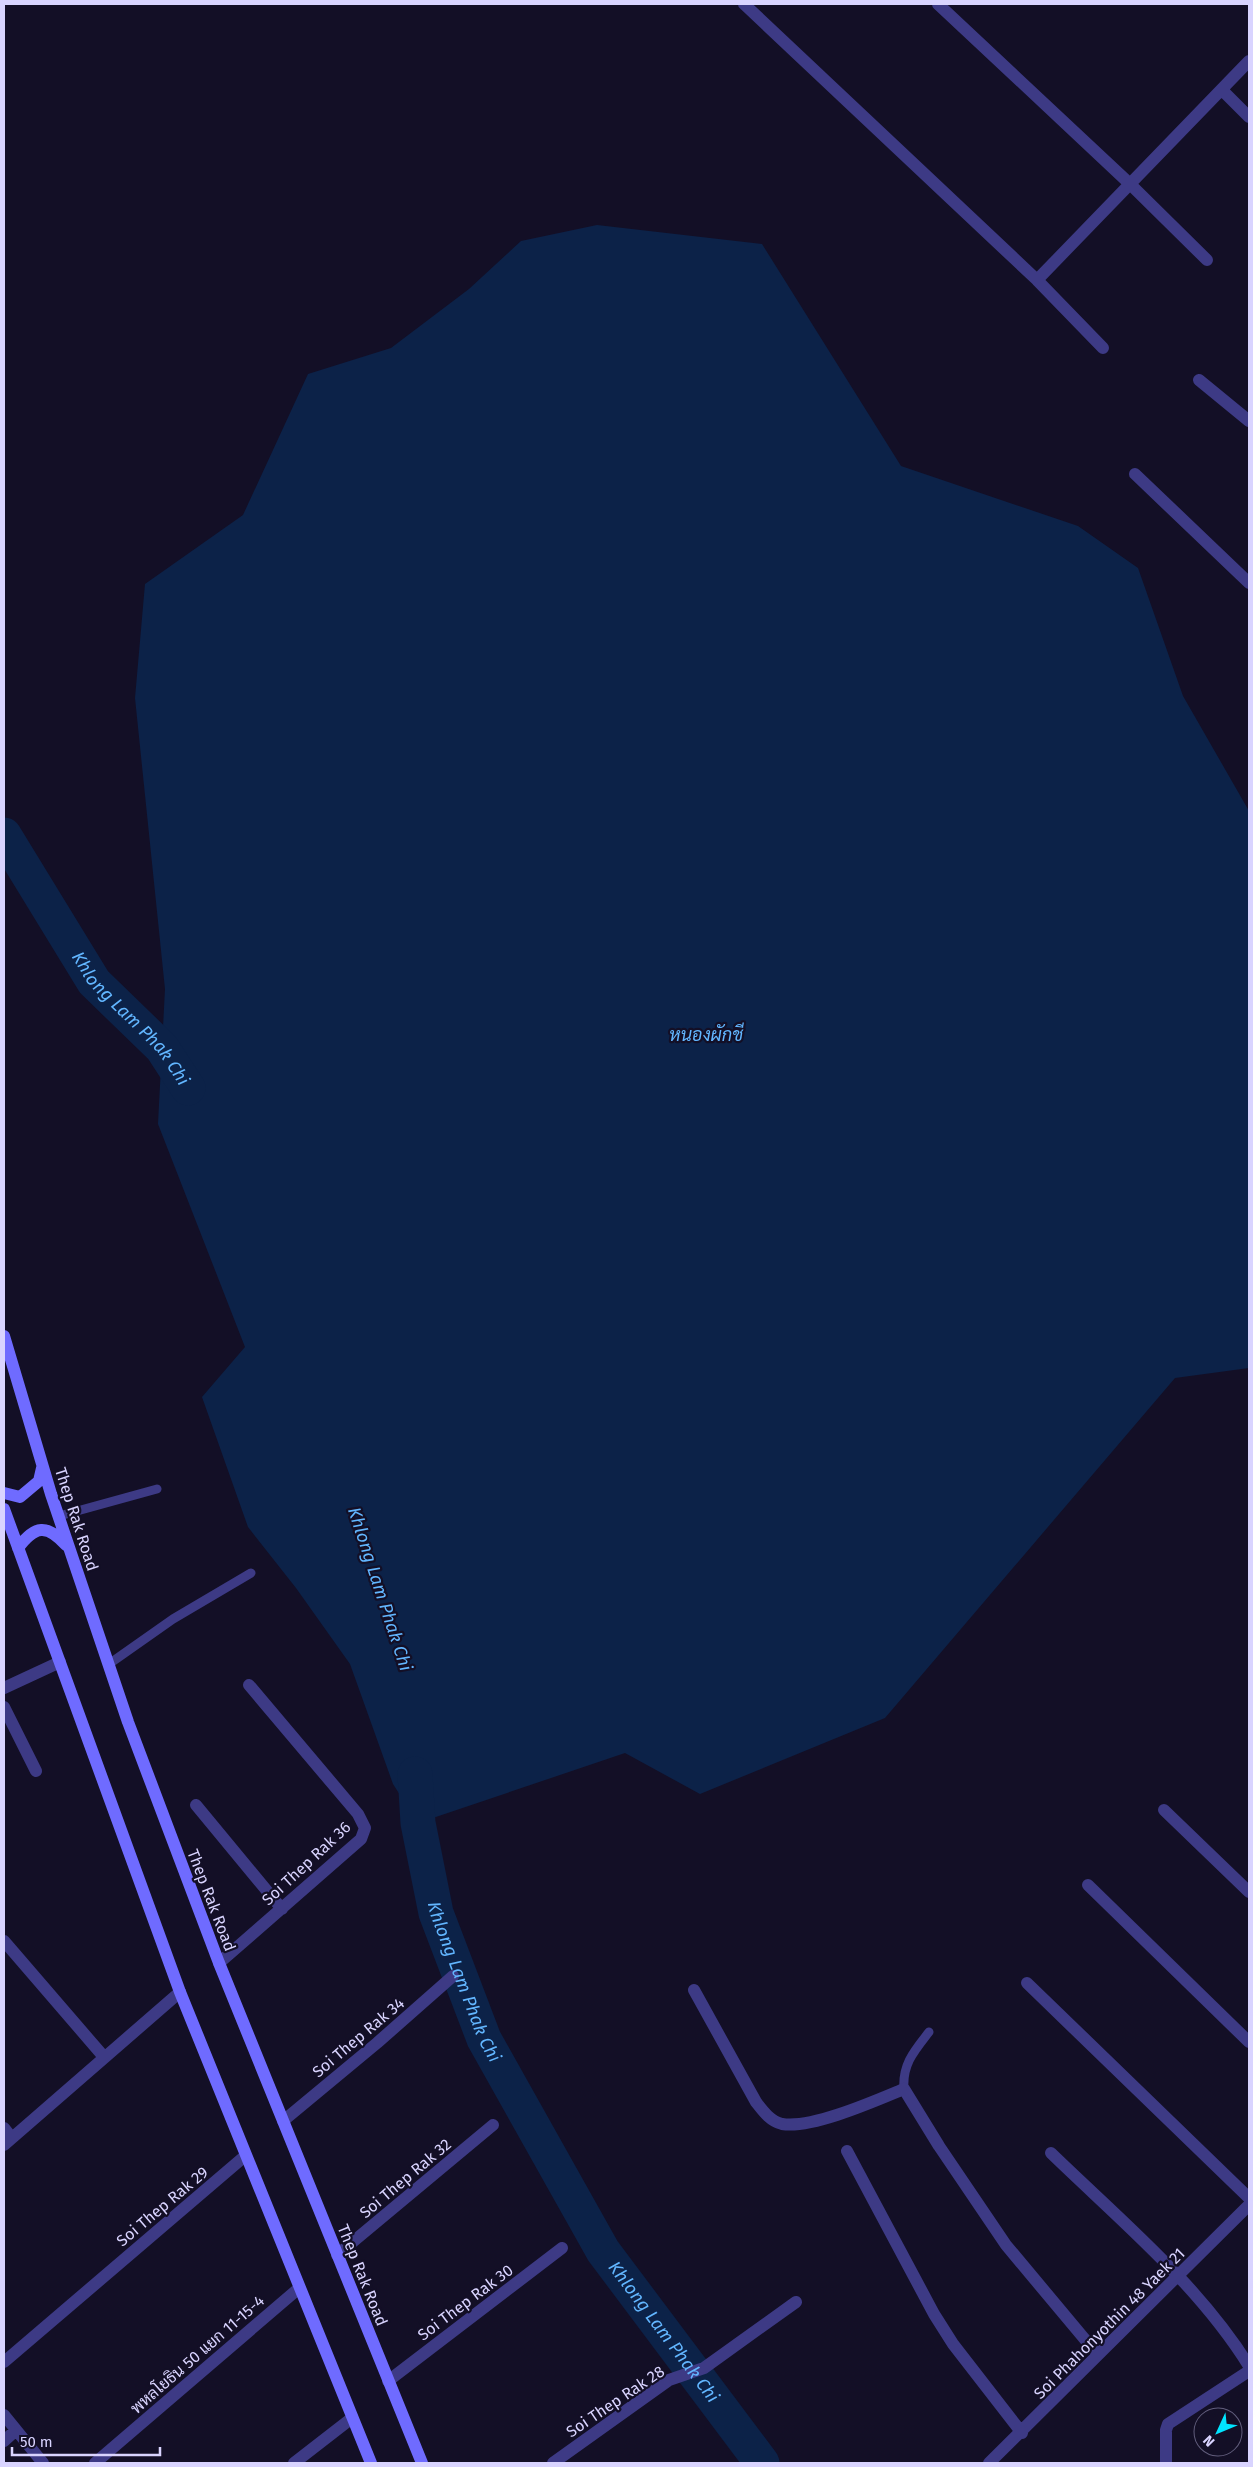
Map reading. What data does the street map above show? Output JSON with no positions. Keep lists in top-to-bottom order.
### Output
{
  "streets": {
    "main road": ["Thep Rak Road"],
    "street": [
      "Soi Thep Rak 36",
      "Soi Thep Rak 34",
      "Soi Thep Rak 32",
      "Soi Thep Rak 29",
      "Soi Thep Rak 30",
      "Soi Phahonyothin 48 Yaek 21",
      "พหลโยธิน 50 แยก 11-15-4",
      "Soi Thep Rak 28"
    ]
  },
  "crossings": [
    ["Thep Rak Road", "Soi Thep Rak 36"],
    ["Thep Rak Road", "Soi Thep Rak 34"],
    ["Thep Rak Road", "Soi Thep Rak 32"],
    ["Thep Rak Road", "Soi Thep Rak 30"]
  ],
  "water": ["Khlong Lam Phak Chi", "หนองผักชี"],
  "scale_bar": "50 m",
  "north": "bottom left"
}
